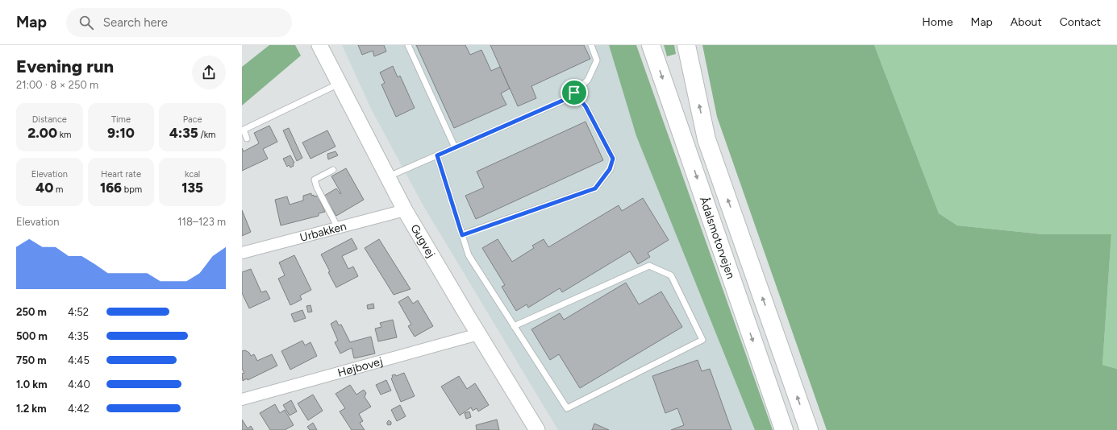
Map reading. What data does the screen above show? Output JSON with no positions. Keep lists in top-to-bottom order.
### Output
{
  "streets": {
    "highway": ["Ådalsmotorvejen"],
    "street": ["Urbakken", "Gugvej", "Højbovej"]
  },
  "crossings": [
    ["Urbakken", "Gugvej"],
    ["Gugvej", "Højbovej"]
  ],
  "page": {
    "header": "Map",
    "search": "Search here",
    "nav": [
      "Home",
      "Map",
      "About",
      "Contact"
    ],
    "heading": ["Evening run", "21:00 · 8 × 250 m"],
    "stats": [
      ["Distance", "2.00 km"],
      ["Time", "9:10"],
      ["Pace", "4:35 /km"],
      ["Elevation", "40 m"],
      ["Heart rate", "166 bpm"],
      ["kcal", "135"]
    ],
    "chart": ["Elevation", "118–123 m"],
    "list": [
      {
        "name": "250 m",
        "note": "4:52"
      },
      {
        "name": "500 m",
        "note": "4:35"
      },
      {
        "name": "750 m",
        "note": "4:45"
      },
      {
        "name": "1.0 km",
        "note": "4:40"
      },
      {
        "name": "1.2 km",
        "note": "4:42"
      }
    ]
  }
}
